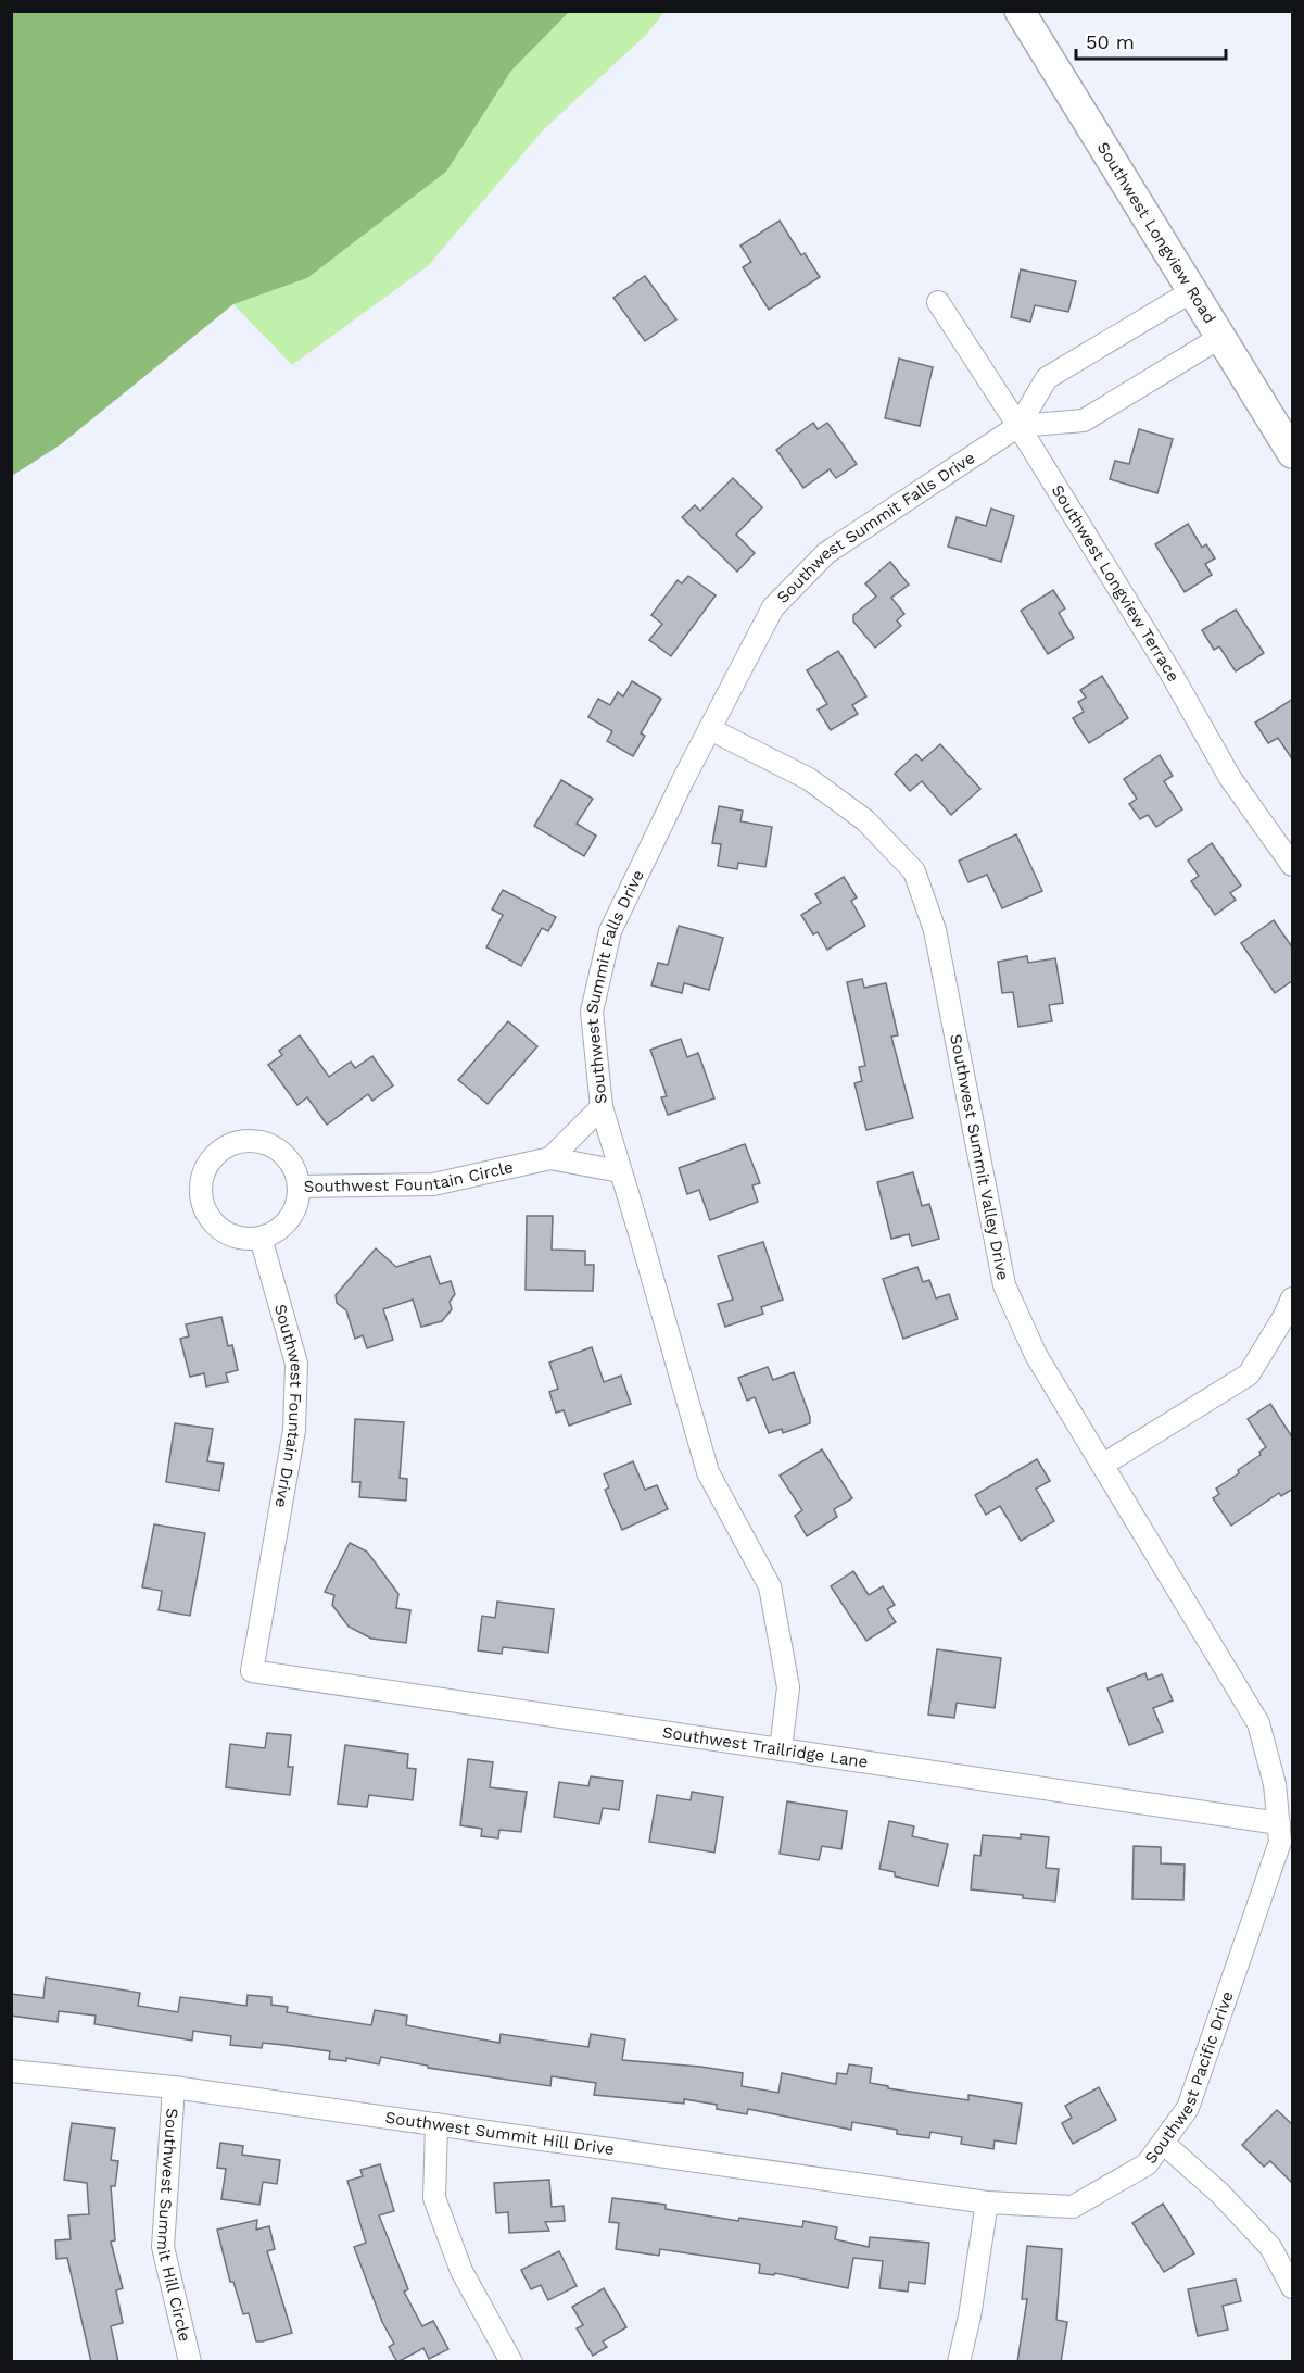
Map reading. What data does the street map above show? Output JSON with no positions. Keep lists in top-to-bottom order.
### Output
{
  "streets": {
    "street": [
      "Southwest Longview Road",
      "Southwest Summit Falls Drive",
      "Southwest Longview Terrace",
      "Southwest Summit Valley Drive",
      "Southwest Fountain Circle",
      "Southwest Fountain Drive",
      "Southwest Trailridge Lane",
      "Southwest Pacific Drive",
      "Southwest Summit Hill Drive",
      "Southwest Summit Hill Circle"
    ]
  },
  "crossings": [
    ["Southwest Longview Road", "Southwest Summit Falls Drive"],
    ["Southwest Summit Falls Drive", "Southwest Longview Terrace"],
    ["Southwest Summit Falls Drive", "Southwest Summit Valley Drive"],
    ["Southwest Summit Falls Drive", "Southwest Fountain Circle"],
    ["Southwest Summit Falls Drive", "Southwest Trailridge Lane"],
    ["Southwest Summit Valley Drive", "Southwest Trailridge Lane"],
    ["Southwest Summit Valley Drive", "Southwest Pacific Drive"],
    ["Southwest Fountain Circle", "Southwest Fountain Drive"],
    ["Southwest Fountain Drive", "Southwest Trailridge Lane"],
    ["Southwest Trailridge Lane", "Southwest Pacific Drive"],
    ["Southwest Pacific Drive", "Southwest Summit Hill Drive"],
    ["Southwest Summit Hill Drive", "Southwest Summit Hill Circle"]
  ],
  "scale_bar": "50 m"
}
